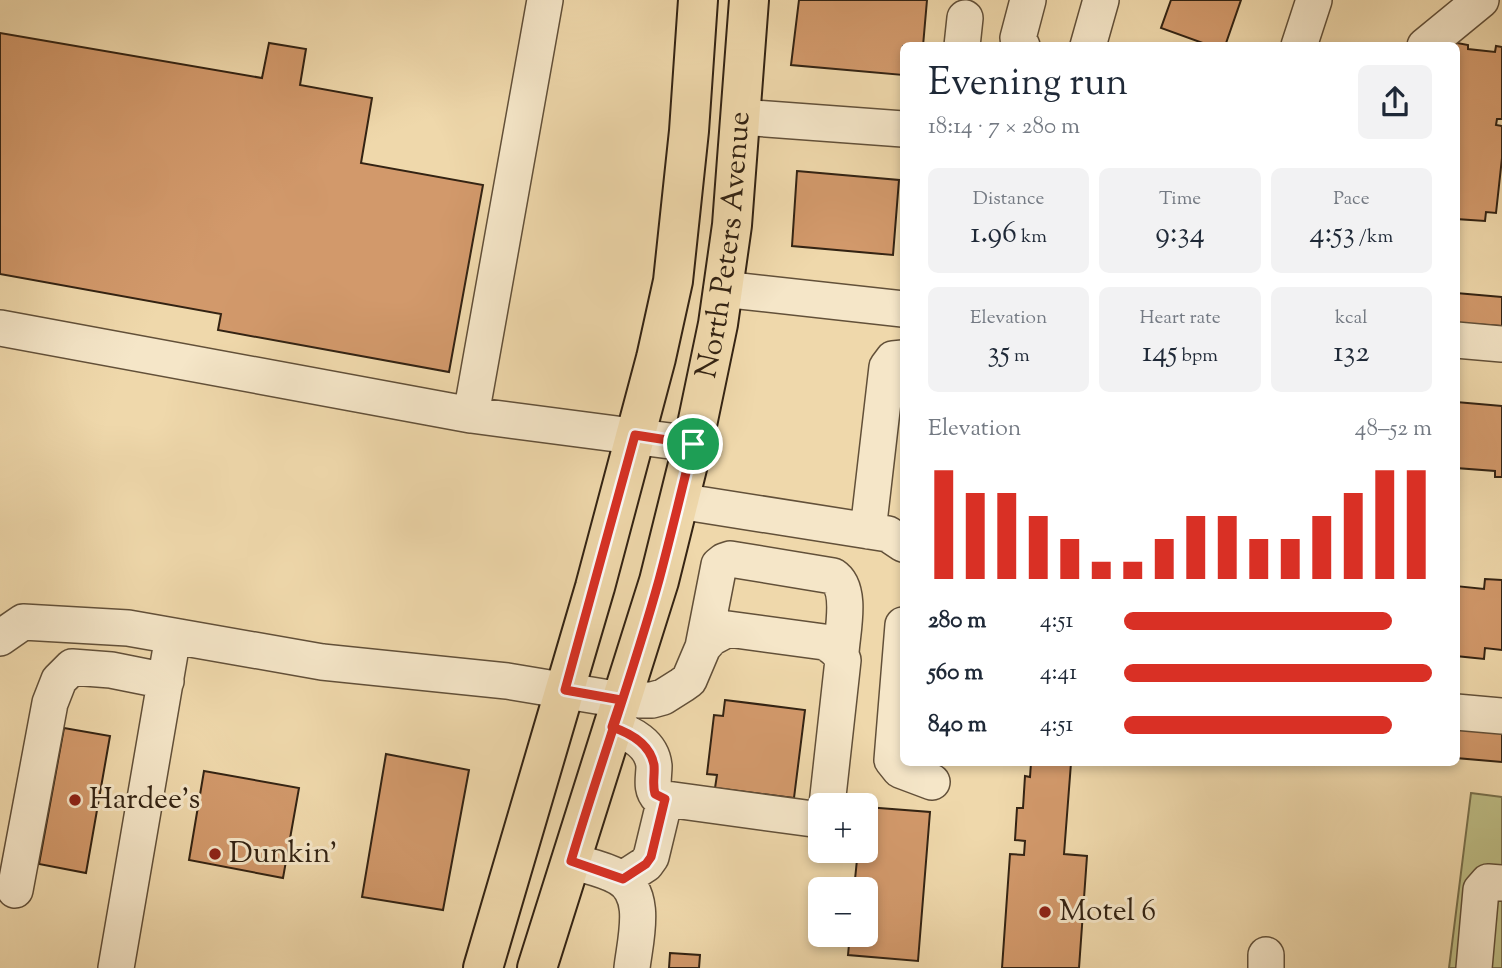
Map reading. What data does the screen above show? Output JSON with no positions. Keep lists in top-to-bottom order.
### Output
{
  "streets": {
    "main road": ["North Peters Avenue"]
  },
  "places": ["Hardee's", "Dunkin'", "Motel 6"],
  "page": {
    "heading": ["Evening run", "18:14 · 7 × 280 m"],
    "stats": [
      ["Distance", "1.96 km"],
      ["Time", "9:34"],
      ["Pace", "4:53 /km"],
      ["Elevation", "35 m"],
      ["Heart rate", "145 bpm"],
      ["kcal", "132"]
    ],
    "chart": ["Elevation", "48–52 m"],
    "list": [
      {
        "name": "280 m",
        "note": "4:51"
      },
      {
        "name": "560 m",
        "note": "4:41"
      },
      {
        "name": "840 m",
        "note": "4:51"
      }
    ],
    "map_buttons": ["+", "−"]
  }
}
